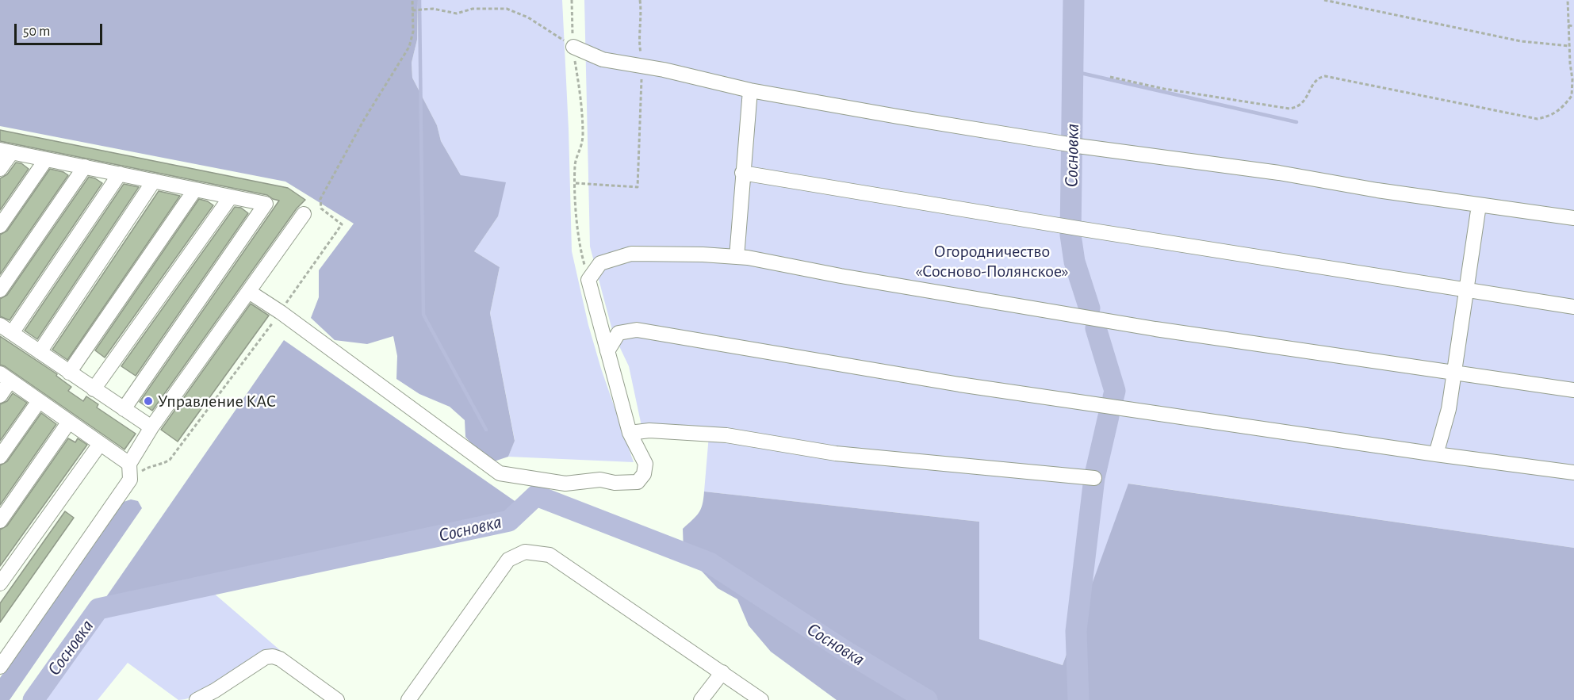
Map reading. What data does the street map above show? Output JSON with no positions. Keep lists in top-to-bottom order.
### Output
{
  "water": ["Сосновка"],
  "parks": ["Огородничество «Сосново-Полянское»"],
  "places": ["Управление КАС"],
  "scale_bar": "50 m"
}
